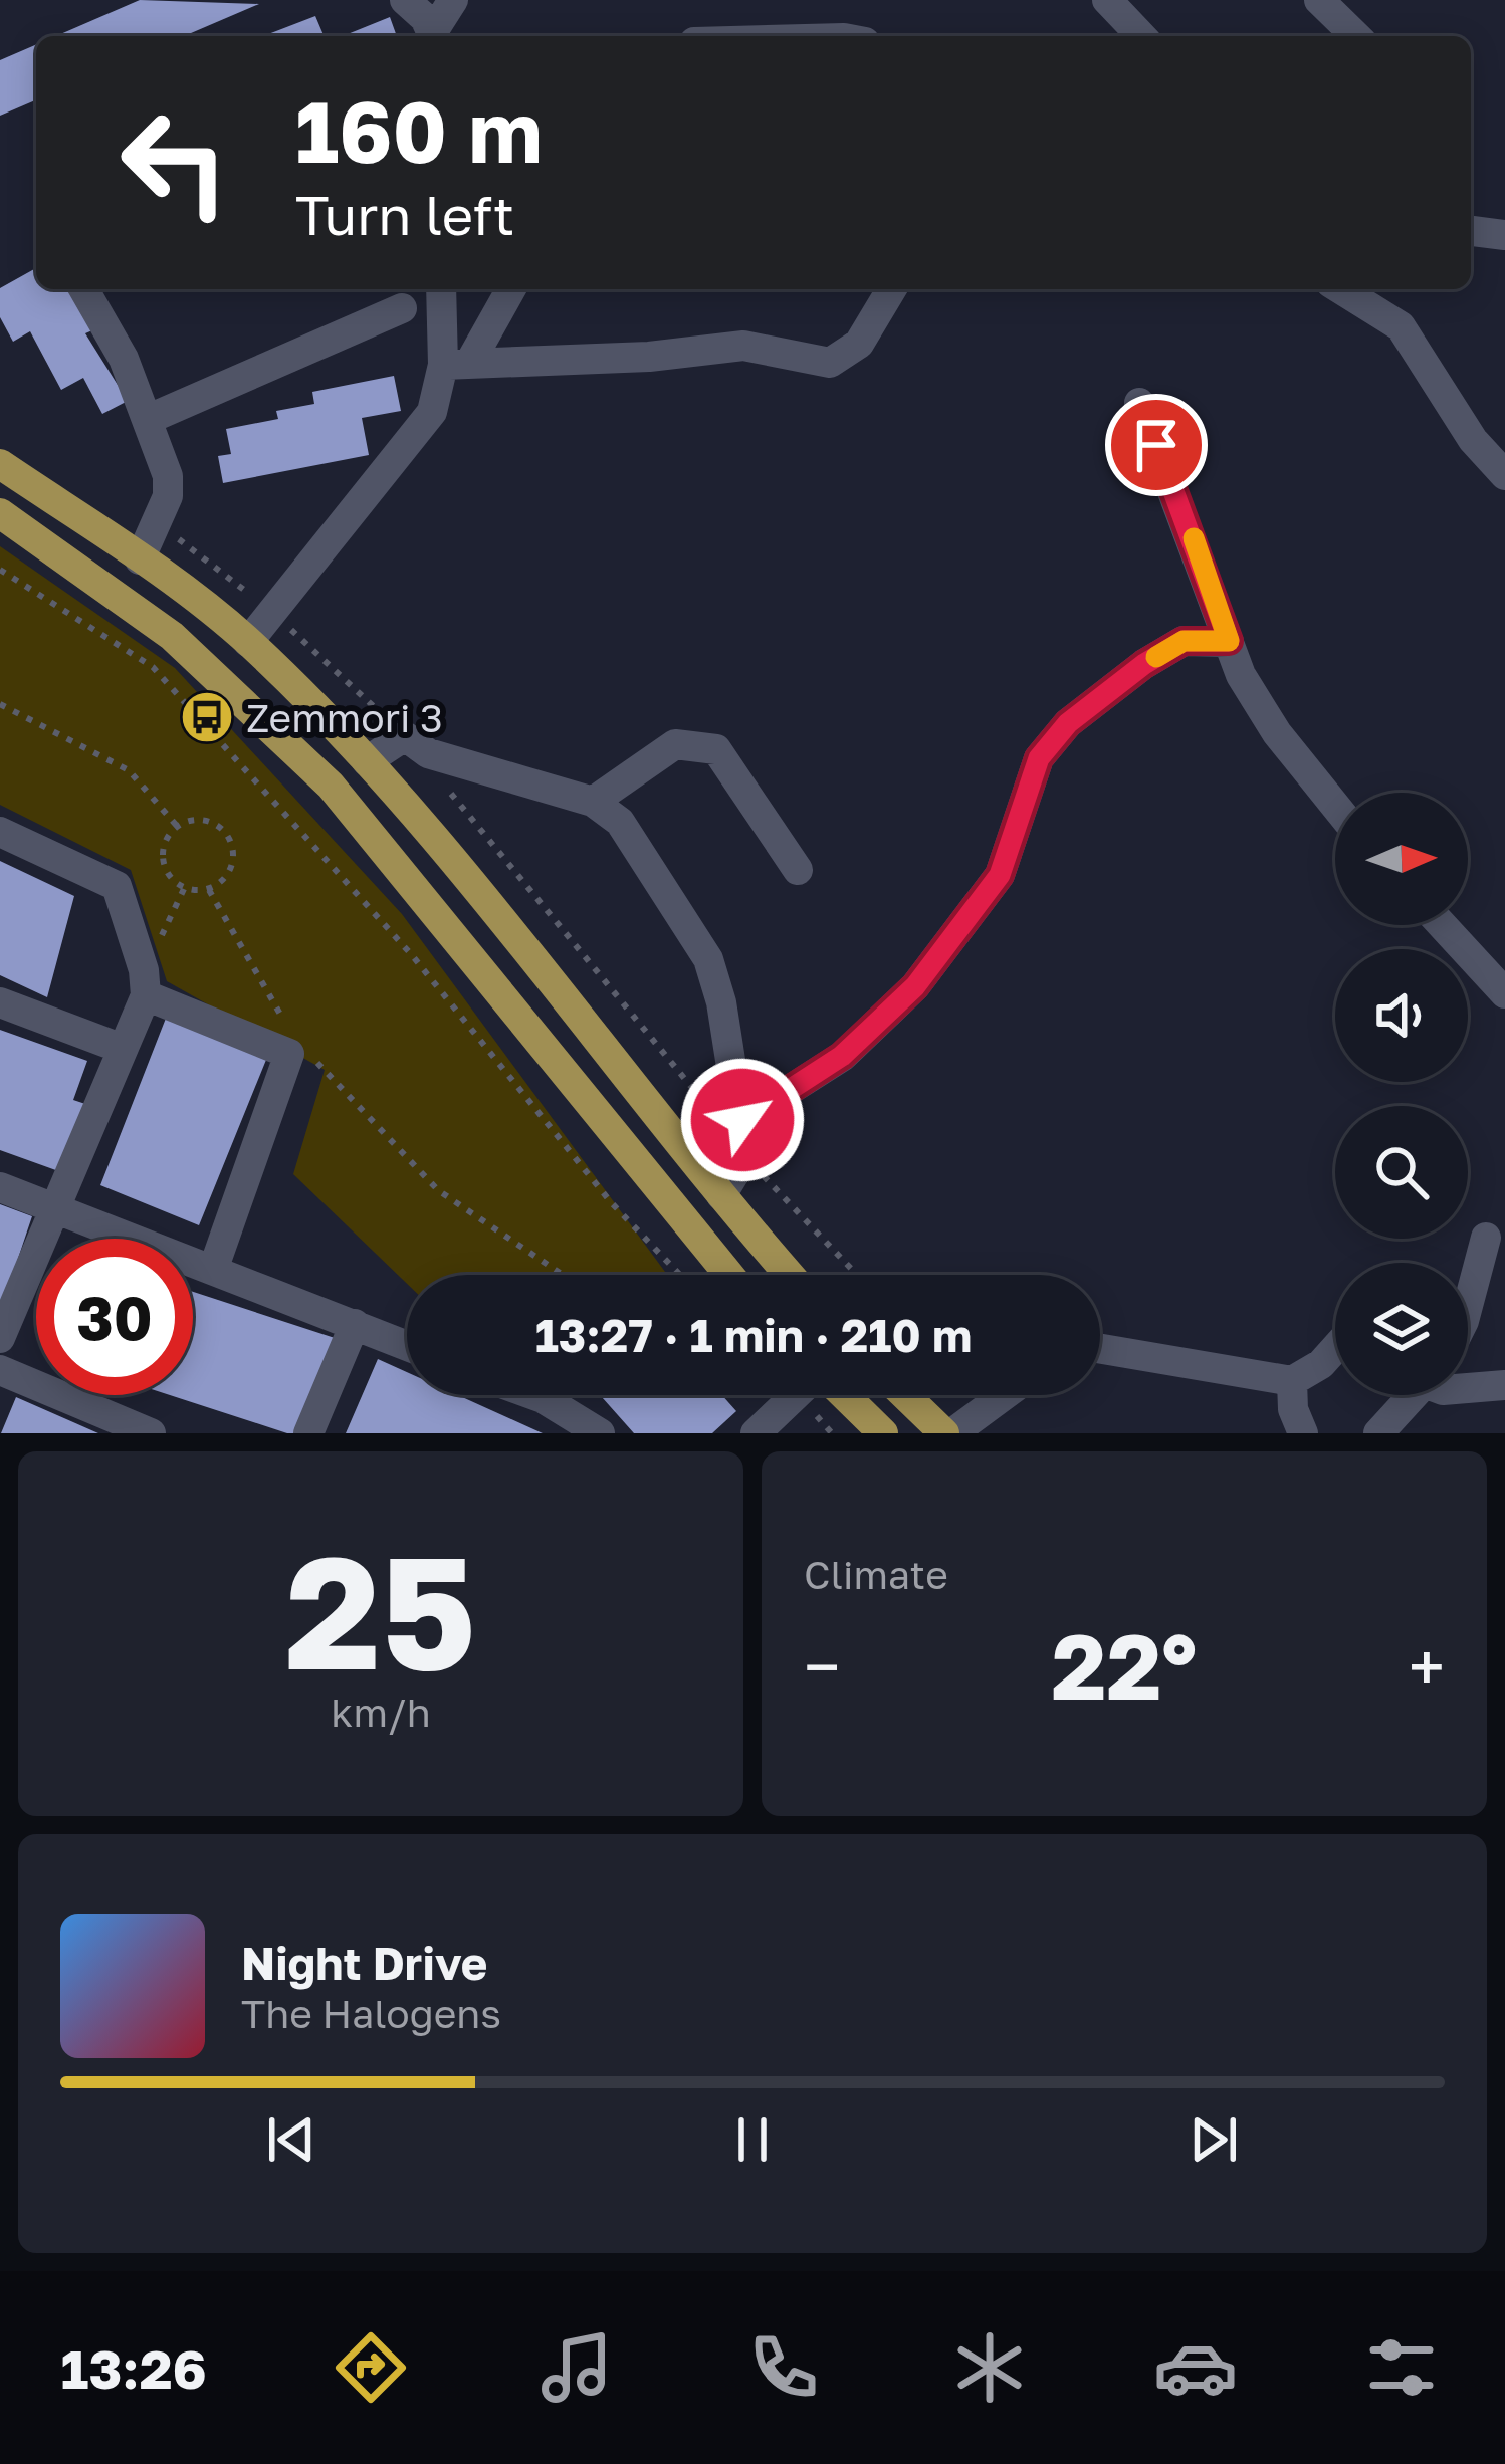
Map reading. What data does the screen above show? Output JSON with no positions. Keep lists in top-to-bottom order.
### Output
{
  "places": {
    "bus stop": ["Zemmori 3"]
  },
  "north": "right",
  "page": {
    "turn": ["160 m", "Turn left"],
    "limit": "30",
    "trip": "13:27 · 1 min · 210 m",
    "tile": [
      ["25", "km/h"],
      "Climate"
    ],
    "heat": ["−", "22°", "+"],
    "song": ["Night Drive", "The Halogens"],
    "tabs": "13:26"
  }
}
